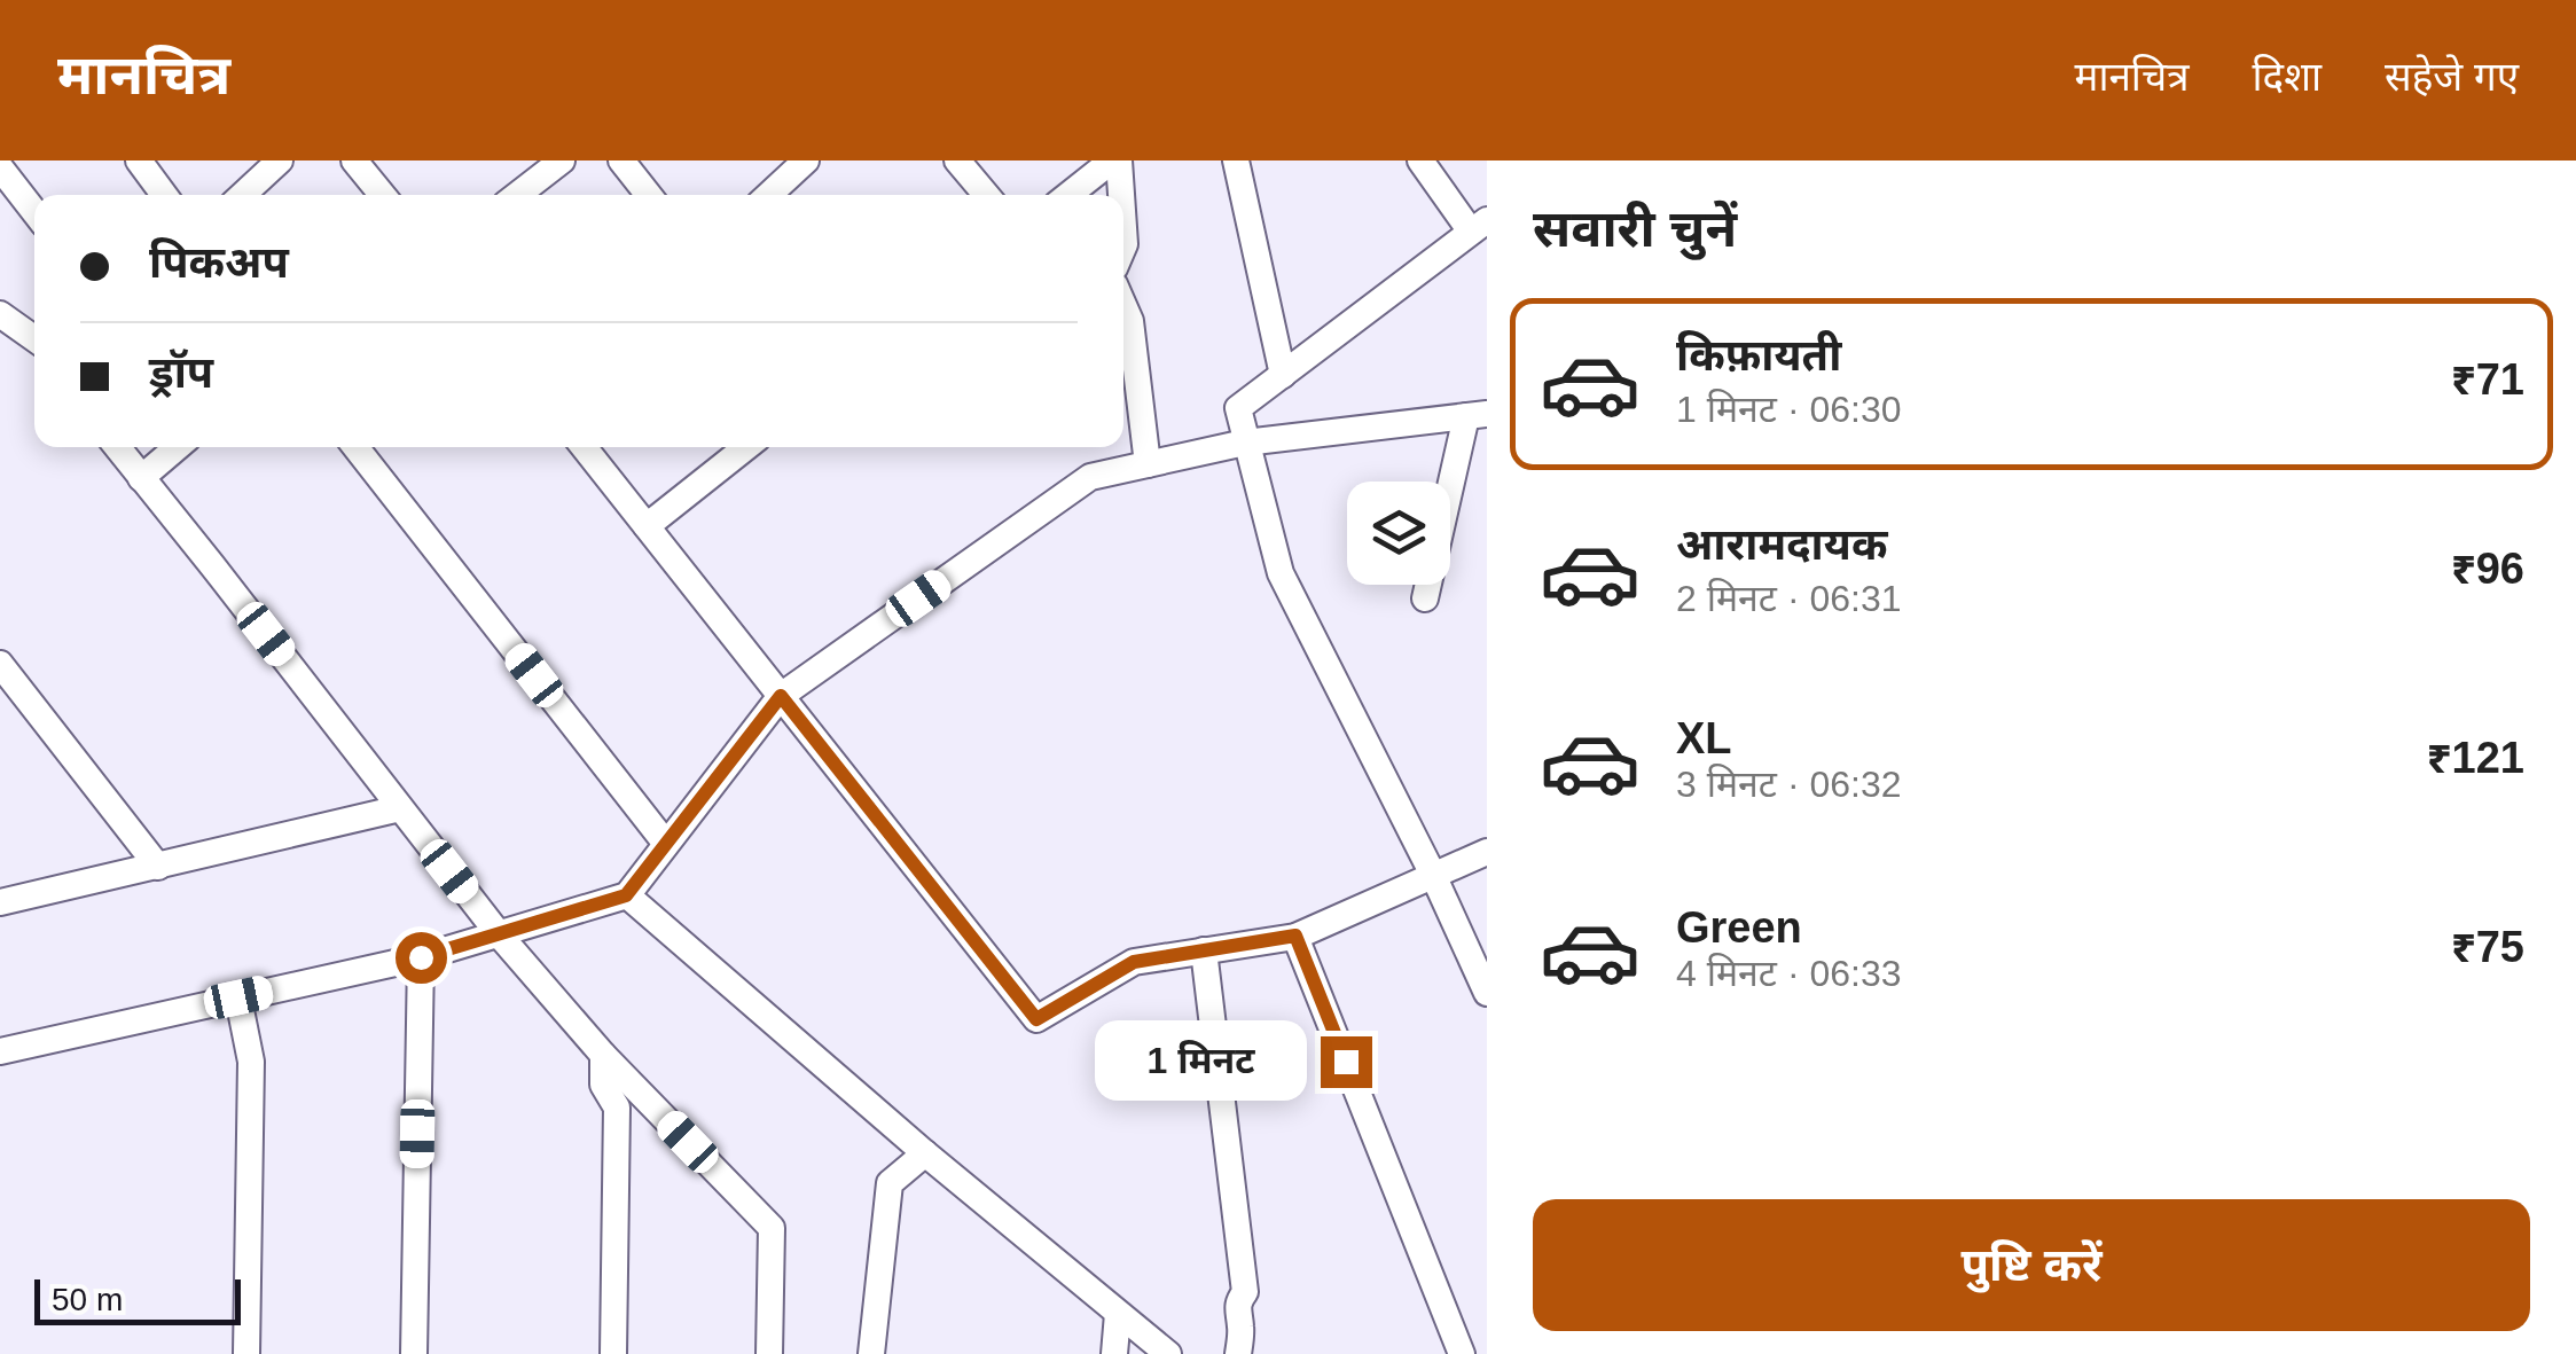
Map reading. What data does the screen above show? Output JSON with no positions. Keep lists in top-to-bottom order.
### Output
{
  "scale_bar": "50 m",
  "page": {
    "header": "मानचित्र",
    "nav": ["मानचित्र", "दिशा", "सहेजे गए"],
    "heading": "सवारी चुनें",
    "banner": ["पिकअप", "ड्रॉप"],
    "list": [
      {
        "name": "किफ़ायती",
        "note": "1 मिनट · 06:30",
        "value": "₹71"
      },
      {
        "name": "आरामदायक",
        "note": "2 मिनट · 06:31",
        "value": "₹96"
      },
      {
        "name": "XL",
        "note": "3 मिनट · 06:32",
        "value": "₹121"
      },
      {
        "name": "Green",
        "note": "4 मिनट · 06:33",
        "value": "₹75"
      }
    ],
    "bubble": "1 मिनट",
    "buttons": "पुष्टि करें",
    "scale": "50 m"
  }
}
